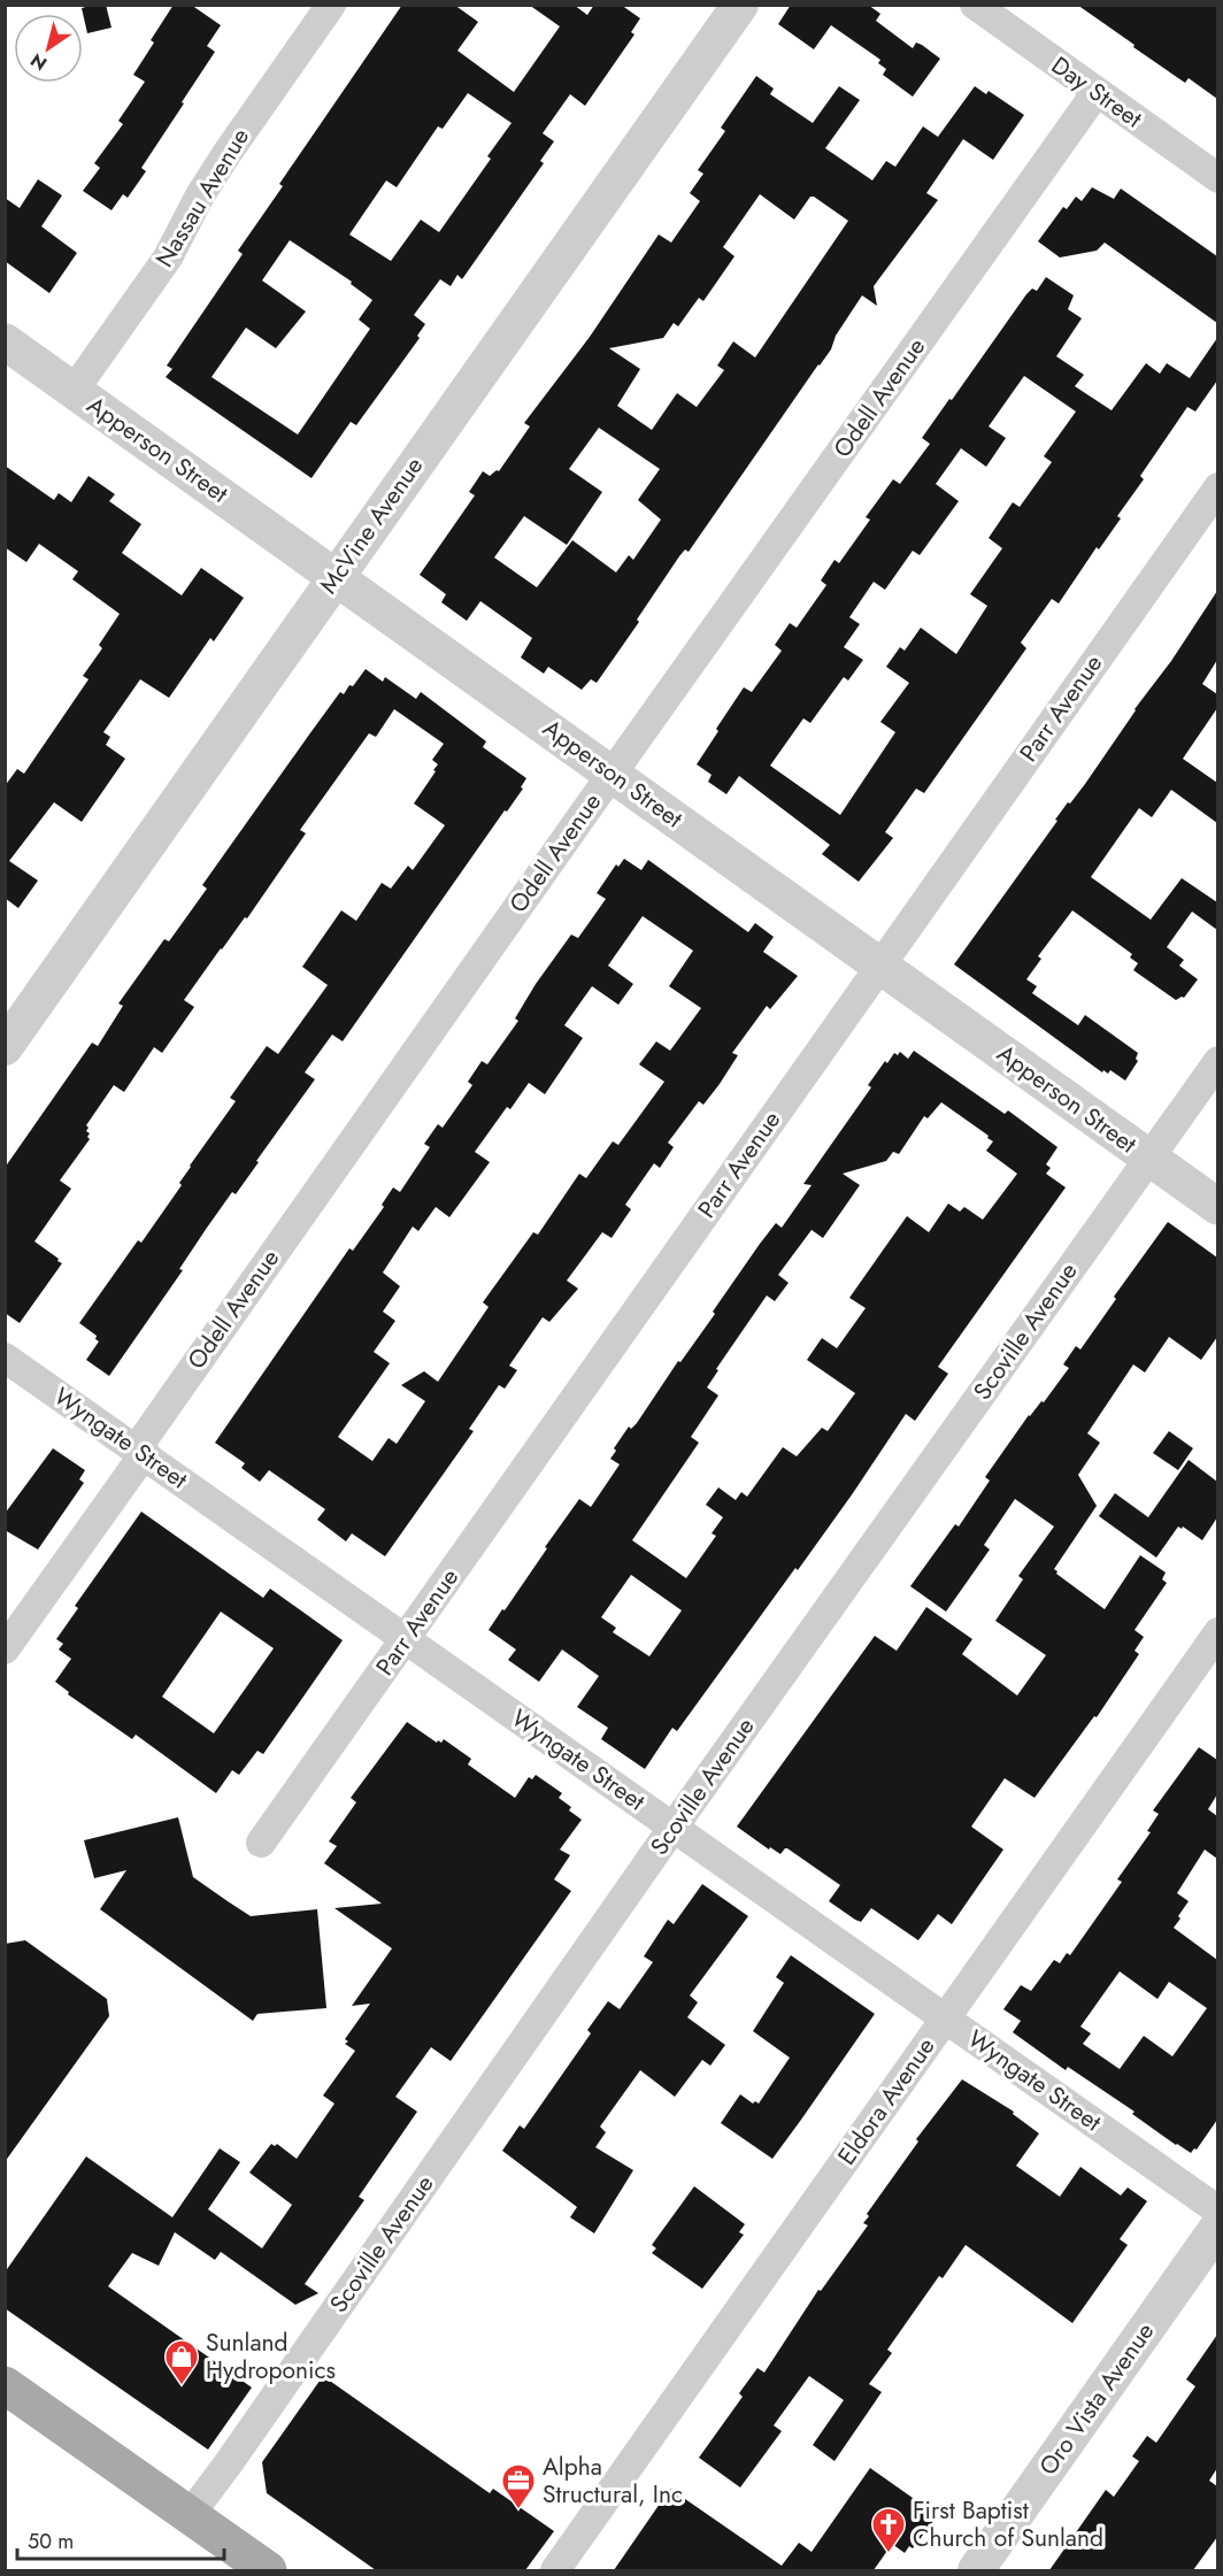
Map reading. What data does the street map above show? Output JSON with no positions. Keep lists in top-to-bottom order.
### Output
{
  "streets": {
    "street": [
      "Day Street",
      "Nassau Avenue",
      "Odell Avenue",
      "Apperson Street",
      "McVine Avenue",
      "Parr Avenue",
      "Scoville Avenue",
      "Wyngate Street",
      "Eldora Avenue",
      "Oro Vista Avenue"
    ]
  },
  "crossings": [
    ["Day Street", "Odell Avenue"],
    ["Nassau Avenue", "Apperson Street"],
    ["Odell Avenue", "Apperson Street"],
    ["Odell Avenue", "Wyngate Street"],
    ["Apperson Street", "McVine Avenue"],
    ["Apperson Street", "Parr Avenue"],
    ["Apperson Street", "Scoville Avenue"],
    ["Parr Avenue", "Wyngate Street"],
    ["Scoville Avenue", "Wyngate Street"],
    ["Wyngate Street", "Eldora Avenue"],
    ["Wyngate Street", "Oro Vista Avenue"]
  ],
  "places": {
    "shop": ["Sunland Hydroponics"],
    "office": ["Alpha Structural, Inc"],
    "church": ["First Baptist Church of Sunland"]
  },
  "scale_bar": "50 m",
  "north": "bottom left"
}
